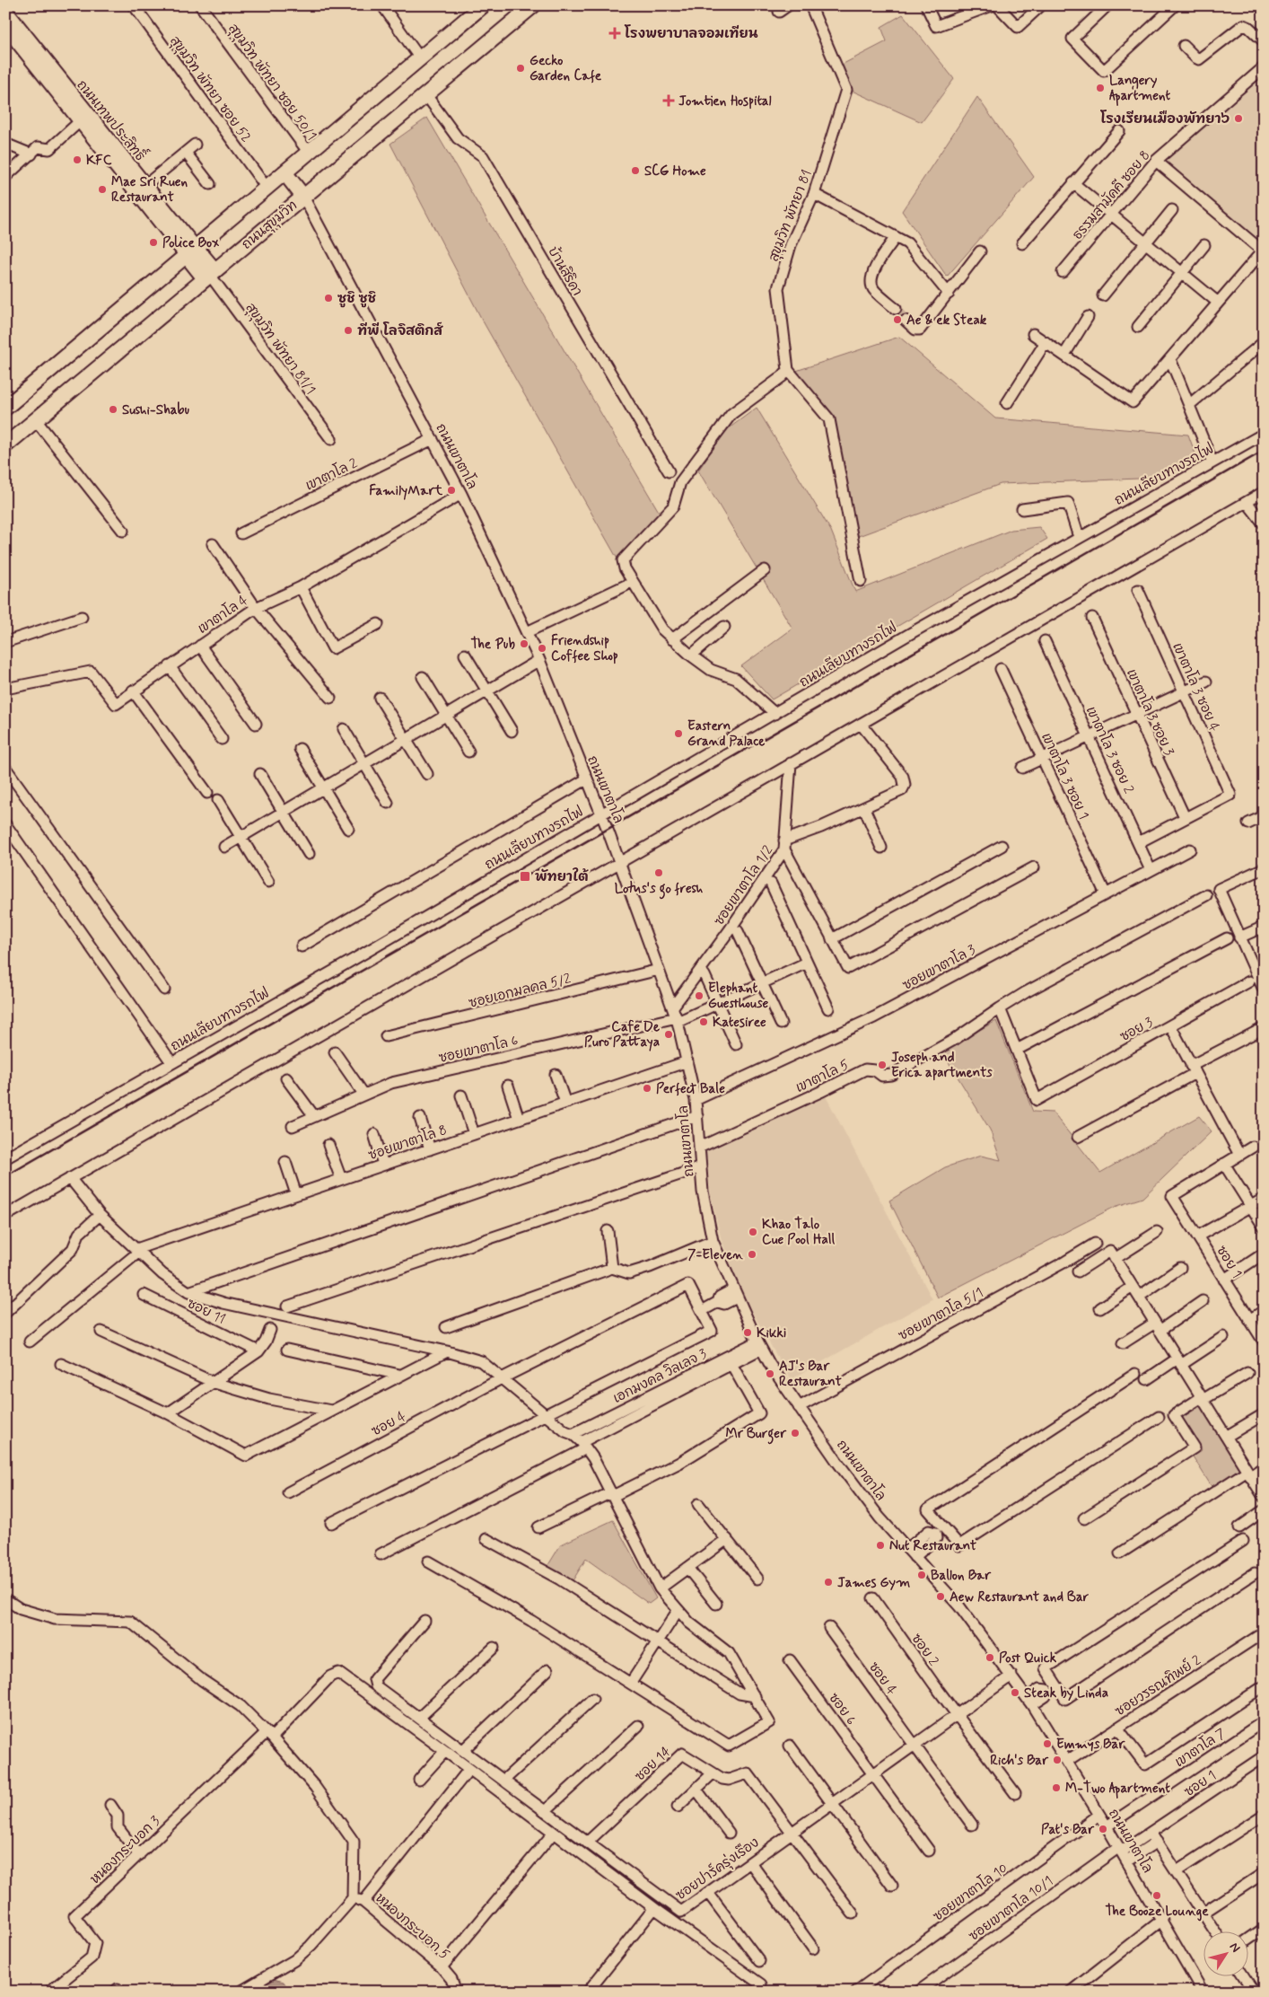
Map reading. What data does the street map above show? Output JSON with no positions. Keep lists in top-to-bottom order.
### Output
{
  "streets": {
    "highway": ["ถนนสุขุมวิท"],
    "main road": ["ถนนเทพประสิทธิ์"],
    "street": [
      "สุขุมวิท พัทยา ซอย 50/1",
      "สุขุมวิท พัทยา ซอย 52",
      "ธรรมสามัคคี ซอย 8",
      "สุขุมวิท พัทยา 81",
      "บ้านสิริคา",
      "สุขุมวิท พัทยา 81/1",
      "ถนนเขาตาโล",
      "เขาตาโล 2",
      "ถนนเลียบทางรถไฟ",
      "เขาตาโล 4",
      "เขาตาโล 3 ซอย 4",
      "เขาตาโล 3 ซอย 3",
      "เขาตาโล 3 ซอย 2",
      "เขาตาโล 3 ซอย 1",
      "ซอยเขาตาโล 1/2",
      "ซอยเขาตาโล 3",
      "ซอยเอกมลคล 5/2",
      "ซอย 3",
      "ซอยเขาตาโล 6",
      "เขาตาโล 5",
      "ซอยเขาตาโล 8",
      "ซอย 1",
      "ซอย 11",
      "ซอยเขาตาโล 5/1",
      "เอกมงคล วิลเลจ 3",
      "ซอย 4",
      "ซอย 2",
      "ซอยวรรณทิพย์ 2",
      "ซอย 6",
      "เขาตาโล 7",
      "ซอย 14",
      "หนองกระบอก 3",
      "ซอยปาร์ครุ่งเรือง",
      "ซอยเขาตาโล 10",
      "ซอยเขาตาโล 10/1",
      "หนองกระบอก 5"
    ]
  },
  "crossings": [
    ["ถนนสุขุมวิท", "บ้านสิริคา"],
    ["ถนนสุขุมวิท", "สุขุมวิท พัทยา 81/1"],
    ["ถนนสุขุมวิท", "ถนนเขาตาโล"],
    ["ถนนเขาตาโล", "เขาตาโล 2"],
    ["ถนนเขาตาโล", "ถนนเลียบทางรถไฟ"],
    ["ถนนเขาตาโล", "เขาตาโล 4"],
    ["ถนนเขาตาโล", "ซอยเขาตาโล 1/2"],
    ["ถนนเขาตาโล", "ซอยเขาตาโล 3"],
    ["ถนนเขาตาโล", "ซอยเอกมลคล 5/2"],
    ["ถนนเขาตาโล", "ซอยเขาตาโล 6"],
    ["ถนนเขาตาโล", "เขาตาโล 5"],
    ["ถนนเขาตาโล", "ซอยเขาตาโล 8"],
    ["ถนนเขาตาโล", "ซอย 1"],
    ["ถนนเขาตาโล", "ซอยเขาตาโล 5/1"],
    ["ถนนเขาตาโล", "เอกมงคล วิลเลจ 3"],
    ["ถนนเขาตาโล", "ซอยวรรณทิพย์ 2"],
    ["ถนนเขาตาโล", "เขาตาโล 7"],
    ["ถนนเขาตาโล", "ซอยปาร์ครุ่งเรือง"],
    ["ถนนเขาตาโล", "ซอยเขาตาโล 10"],
    ["ถนนเขาตาโล", "ซอยเขาตาโล 10/1"],
    ["เขาตาโล 3 ซอย 4", "เขาตาโล 3 ซอย 3"],
    ["เขาตาโล 3 ซอย 2", "ซอยเขาตาโล 3"],
    ["เขาตาโล 3 ซอย 1", "ซอยเขาตาโล 3"],
    ["ซอย 1", "ซอยเขาตาโล 10/1"],
    ["ซอย 4", "ซอยปาร์ครุ่งเรือง"],
    ["ซอย 2", "ซอยปาร์ครุ่งเรือง"],
    ["ซอย 6", "ซอยปาร์ครุ่งเรือง"],
    ["ซอย 14", "ซอยปาร์ครุ่งเรือง"]
  ],
  "places": {
    "health": ["โรงพยาบาลจอมเทียน", "Jomtien Hospital"],
    "other": [
      "Gecko Garden Cafe",
      "Langery Apartment",
      "โรงเรียนเมืองพัทยา๖",
      "KFC",
      "SCG Home",
      "Mae Sri Ruen Restaurant",
      "Police Box",
      "ซูชิ ซูชิ",
      "Ae & ek Steak",
      "ทีพี โลจิสติกส์",
      "Sushi-Shabu",
      "FamilyMart",
      "The Pub",
      "Friendship Coffee Shop",
      "Eastern Grand Palace",
      "Lotus's go fresh",
      "Elephant Guesthouse",
      "Katesiree",
      "Cafe De Puro Pattaya",
      "Joseph and Erica apartments",
      "Perfect Bale",
      "Khao Talo Cue Pool Hall",
      "7-Eleven",
      "Kikki",
      "AJ's Bar Restaurant",
      "Mr Burger",
      "Nut Restaurant",
      "Ballon Bar",
      "James Gym",
      "Aew Restaurant and Bar",
      "Post Quick",
      "Steak by Linda",
      "Emmys Bar",
      "Rich's Bar",
      "M-Two Apartment",
      "Pat's Bar",
      "The Booze Lounge"
    ],
    "transit": ["พัทยาใต้"]
  },
  "north": "top right"
}
